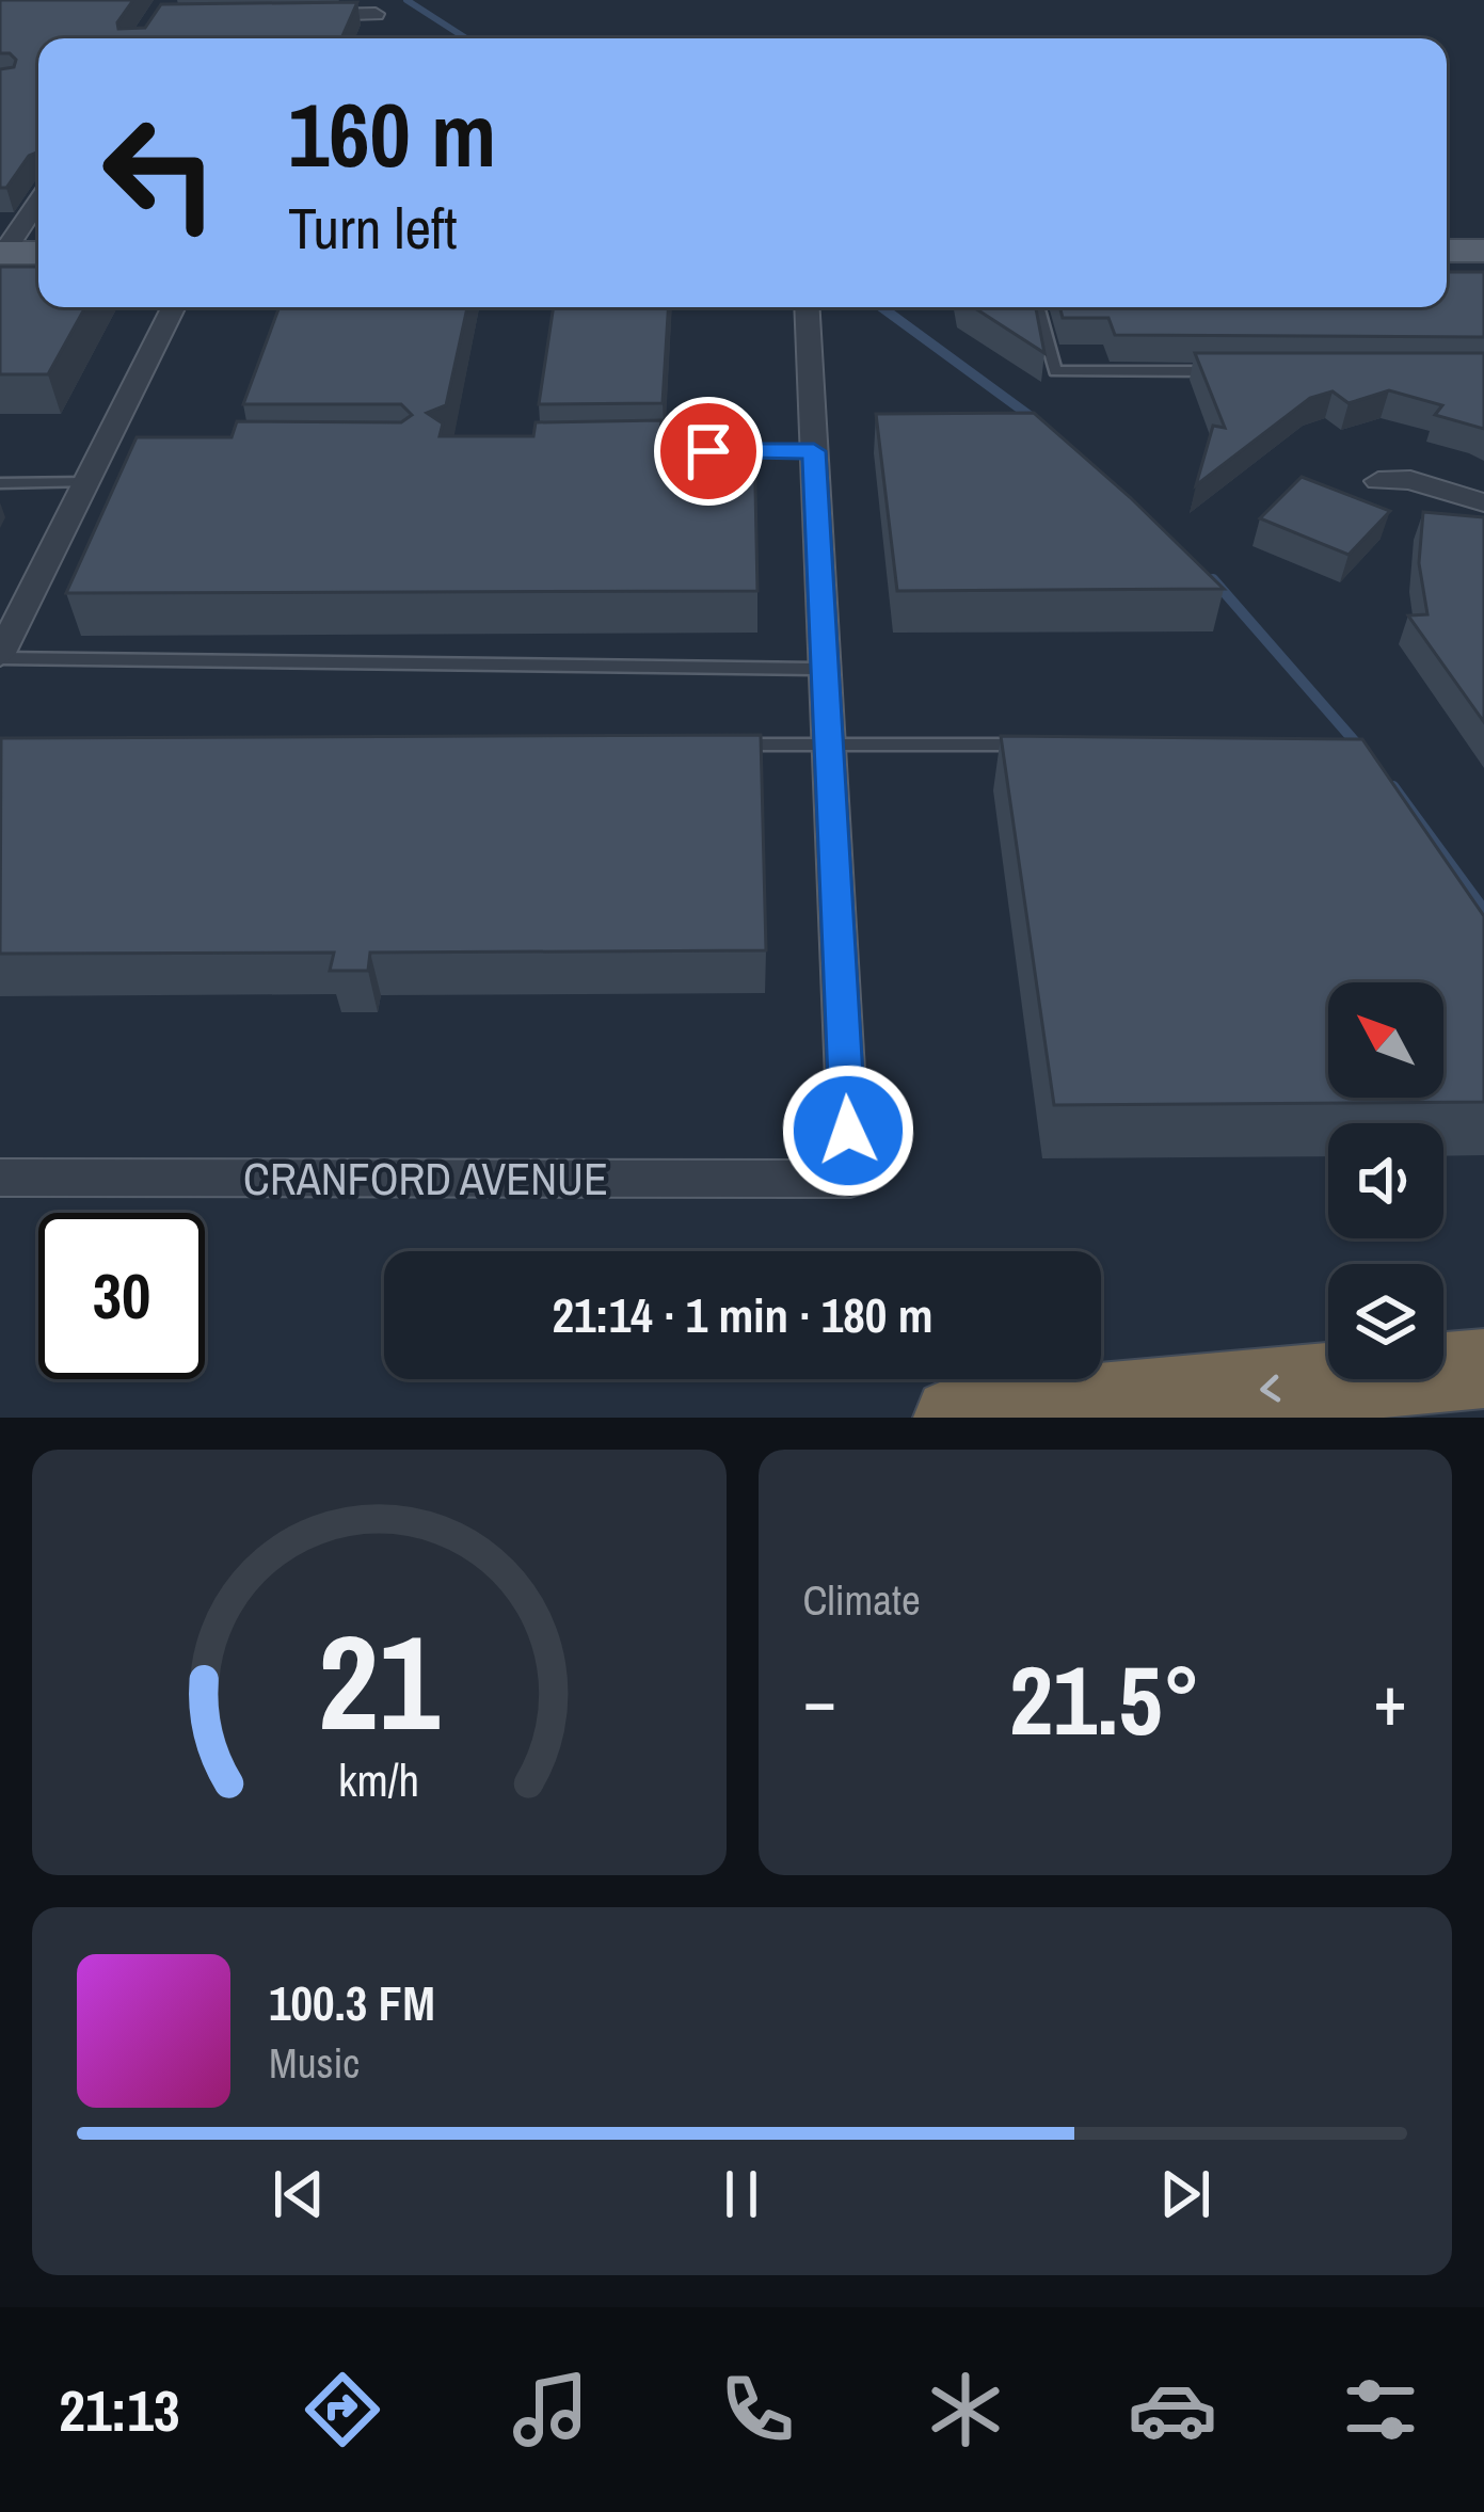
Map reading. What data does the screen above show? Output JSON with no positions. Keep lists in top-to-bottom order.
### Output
{
  "streets": {
    "street": ["CRANFORD AVENUE"]
  },
  "north": "top left",
  "page": {
    "turn": ["160 m", "Turn left"],
    "limit": "30",
    "trip": "21:14 · 1 min · 180 m",
    "tile": "Climate",
    "heat": ["−", "21.5°", "+"],
    "song": ["100.3 FM", "Music"],
    "tabs": "21:13",
    "gauge": ["21", "km/h"]
  }
}
